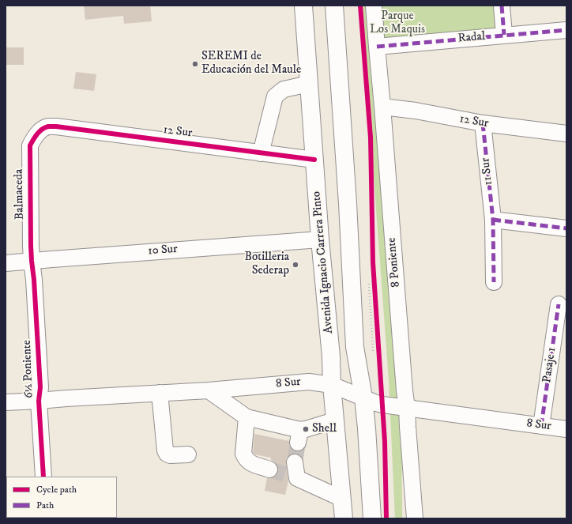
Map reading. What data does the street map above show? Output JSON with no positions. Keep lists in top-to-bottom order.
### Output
{
  "streets": {
    "main road": ["Avenida Ignacio Carrera Pinto"],
    "street": [
      "Radal",
      "12 Sur",
      "11 Sur",
      "Balmaceda",
      "10 Sur",
      "8 Poniente",
      "Pasaje 1",
      "6½ Poniente",
      "8 Sur"
    ]
  },
  "crossings": [
    ["Radal", "8 Poniente"],
    ["12 Sur", "11 Sur"],
    ["12 Sur", "Balmaceda"],
    ["12 Sur", "Avenida Ignacio Carrera Pinto"],
    ["12 Sur", "8 Poniente"],
    ["Balmaceda", "10 Sur"],
    ["Balmaceda", "6½ Poniente"],
    ["10 Sur", "Avenida Ignacio Carrera Pinto"],
    ["10 Sur", "6½ Poniente"],
    ["Avenida Ignacio Carrera Pinto", "8 Sur"],
    ["8 Poniente", "8 Sur"],
    ["Pasaje 1", "8 Sur"],
    ["6½ Poniente", "8 Sur"]
  ],
  "parks": ["Parque Los Maquis"],
  "places": ["SEREMI de Educación del Maule", "Botilleria Sederap", "Shell"],
  "legend": ["Cycle path", "Path"]
}
